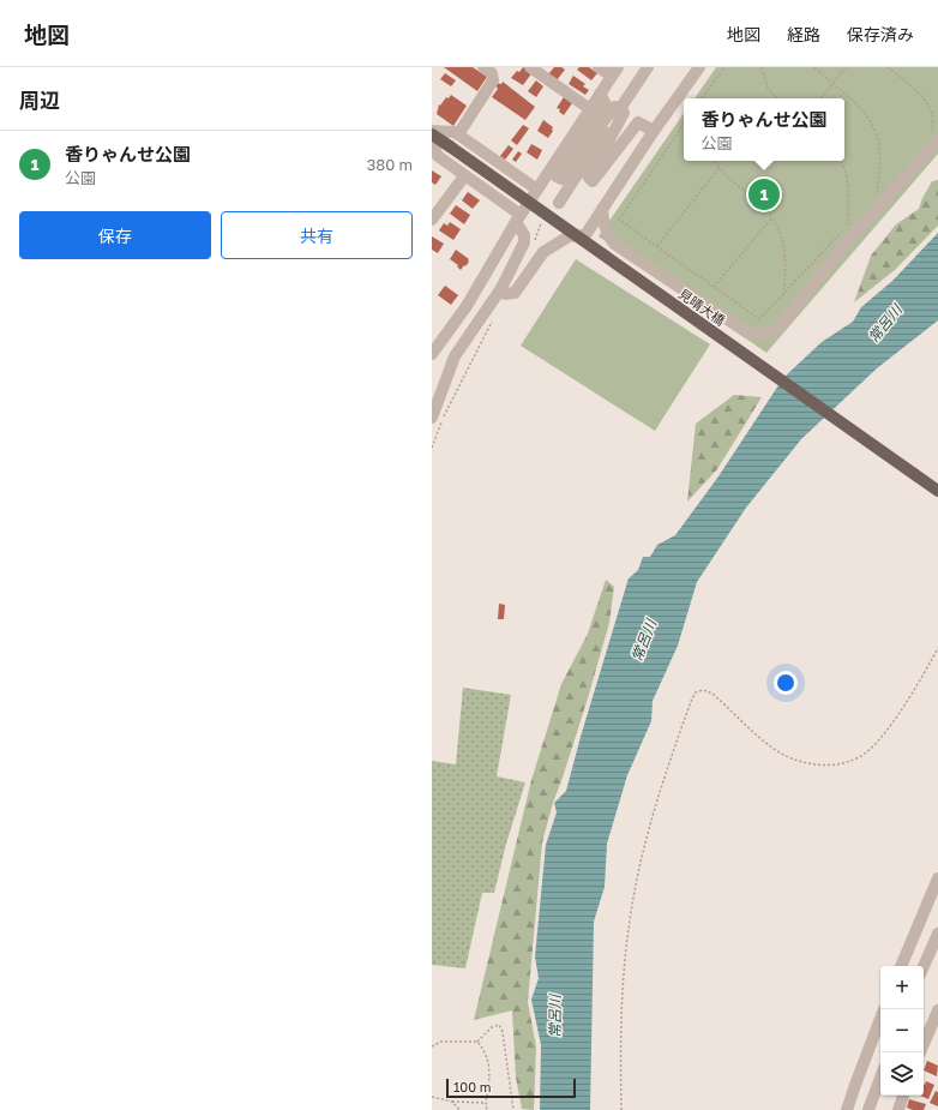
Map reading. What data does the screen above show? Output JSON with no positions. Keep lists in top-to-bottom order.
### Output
{
  "streets": {
    "main road": ["見晴大橋"]
  },
  "water": ["常呂川"],
  "scale_bar": "100 m",
  "page": {
    "header": "地図",
    "nav": ["地図", "経路", "保存済み"],
    "heading": "周辺",
    "popup": ["香りゃんせ公園", "公園"],
    "list": [
      {
        "mark": "1",
        "name": "香りゃんせ公園",
        "note": "公園",
        "value": "380 m"
      }
    ],
    "pins": "1",
    "buttons": ["保存", "共有"],
    "map_buttons": ["+", "−"],
    "scale": "100 m"
  }
}
